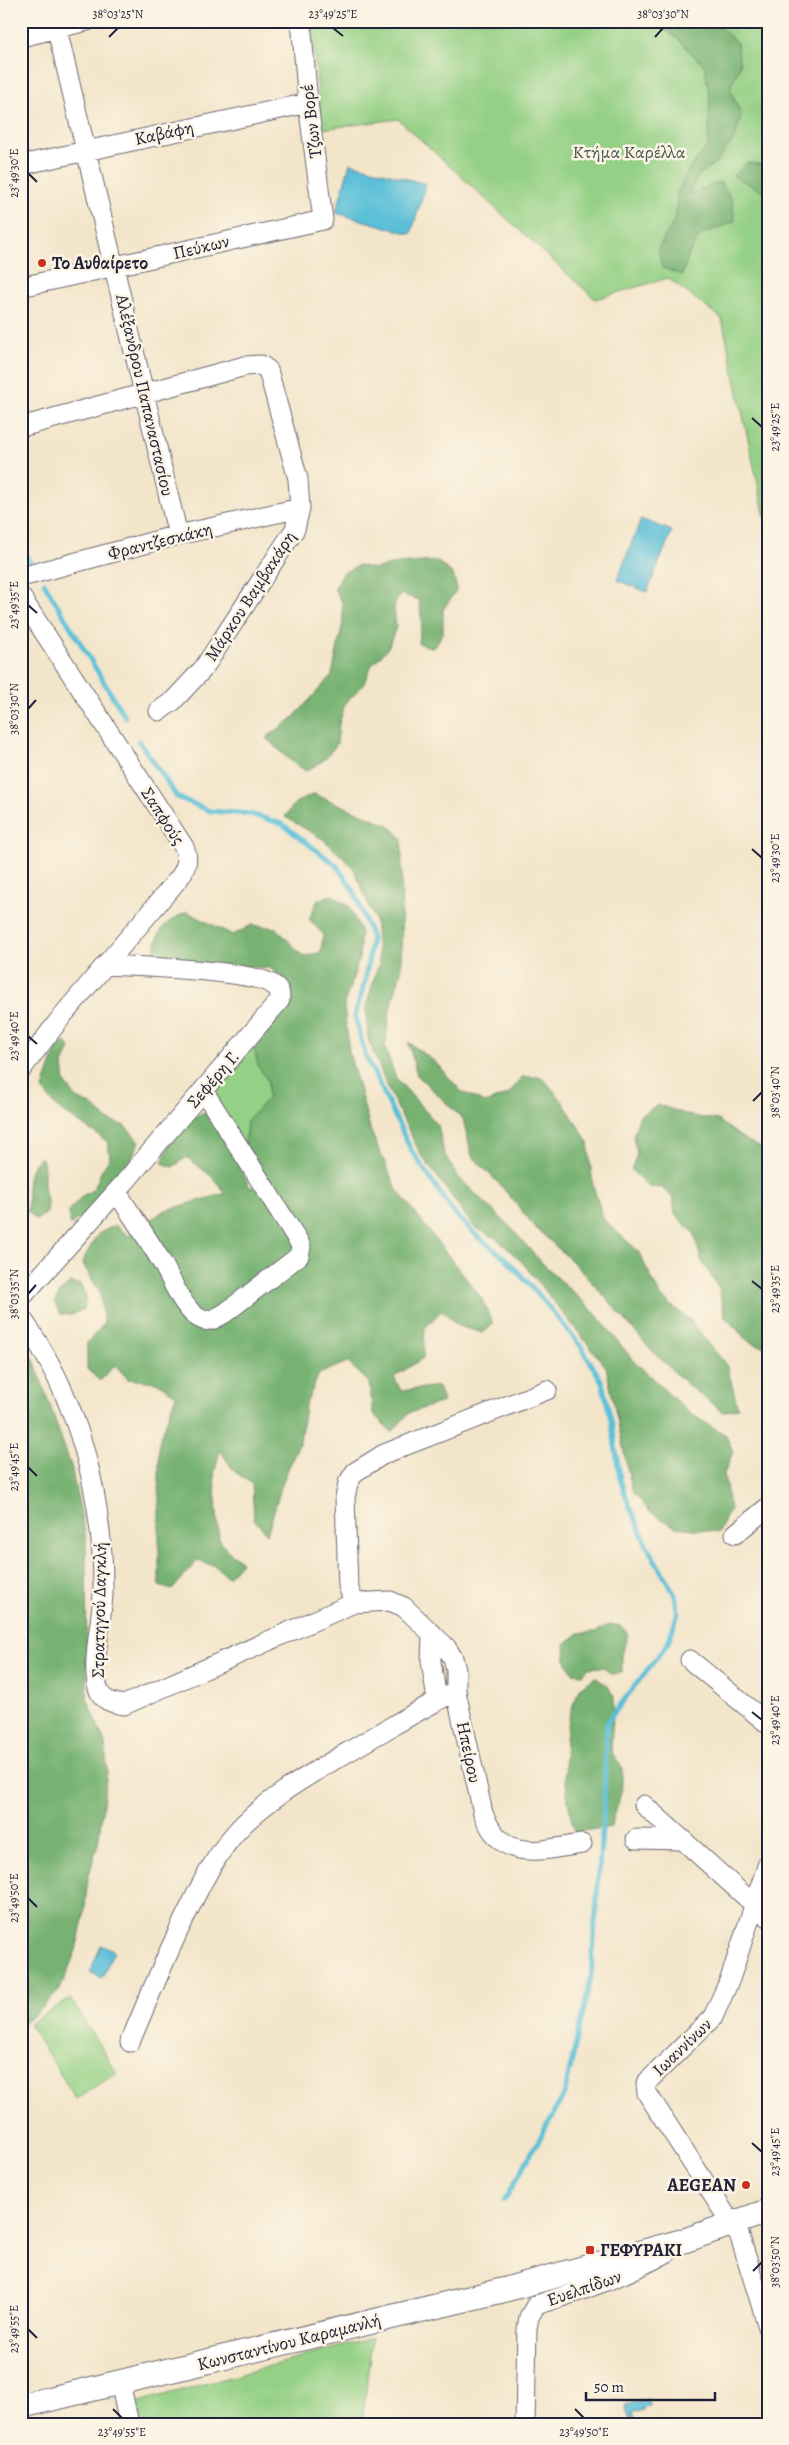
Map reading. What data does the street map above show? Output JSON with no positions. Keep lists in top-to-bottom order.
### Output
{
  "streets": {
    "main road": ["Κωνσταντίνου Καραμανλή"],
    "street": [
      "Τζων Βορέ",
      "Καβάφη",
      "Πεύκων",
      "Αλέξανδρου Παπαναστασίου",
      "Φραντζεσκάκη",
      "Μάρκου Βαμβακάρη",
      "Σαπφούς",
      "Σεφέρη Γ.",
      "Στρατηγού Δαγκλή",
      "Ηπείρου",
      "Ιωαννίνων",
      "Ευελπίδων"
    ]
  },
  "crossings": [
    ["Τζων Βορέ", "Καβάφη"],
    ["Τζων Βορέ", "Πεύκων"],
    ["Καβάφη", "Αλέξανδρου Παπαναστασίου"],
    ["Πεύκων", "Αλέξανδρου Παπαναστασίου"],
    ["Αλέξανδρου Παπαναστασίου", "Φραντζεσκάκη"],
    ["Αλέξανδρου Παπαναστασίου", "Μάρκου Βαμβακάρη"],
    ["Φραντζεσκάκη", "Μάρκου Βαμβακάρη"],
    ["Σαπφούς", "Σεφέρη Γ."],
    ["Στρατηγού Δαγκλή", "Ηπείρου"],
    ["Ιωαννίνων", "Κωνσταντίνου Καραμανλή"],
    ["Ευελπίδων", "Κωνσταντίνου Καραμανλή"]
  ],
  "parks": ["Κτήμα Καρέλλα"],
  "places": {
    "other": ["Το Αυθαίρετο", "AEGEAN"],
    "transit": ["ΓΕΦΥΡΑΚΙ"]
  },
  "scale_bar": "50 m",
  "coordinates": [
    "38°03'25\"N",
    "23°49'25\"E",
    "38°03'30\"N",
    "23°49'30\"E",
    "23°49'35\"E",
    "23°49'40\"E",
    "38°03'40\"N",
    "38°03'35\"N",
    "23°49'45\"E",
    "23°49'50\"E",
    "38°03'50\"N",
    "23°49'55\"E"
  ]
}
